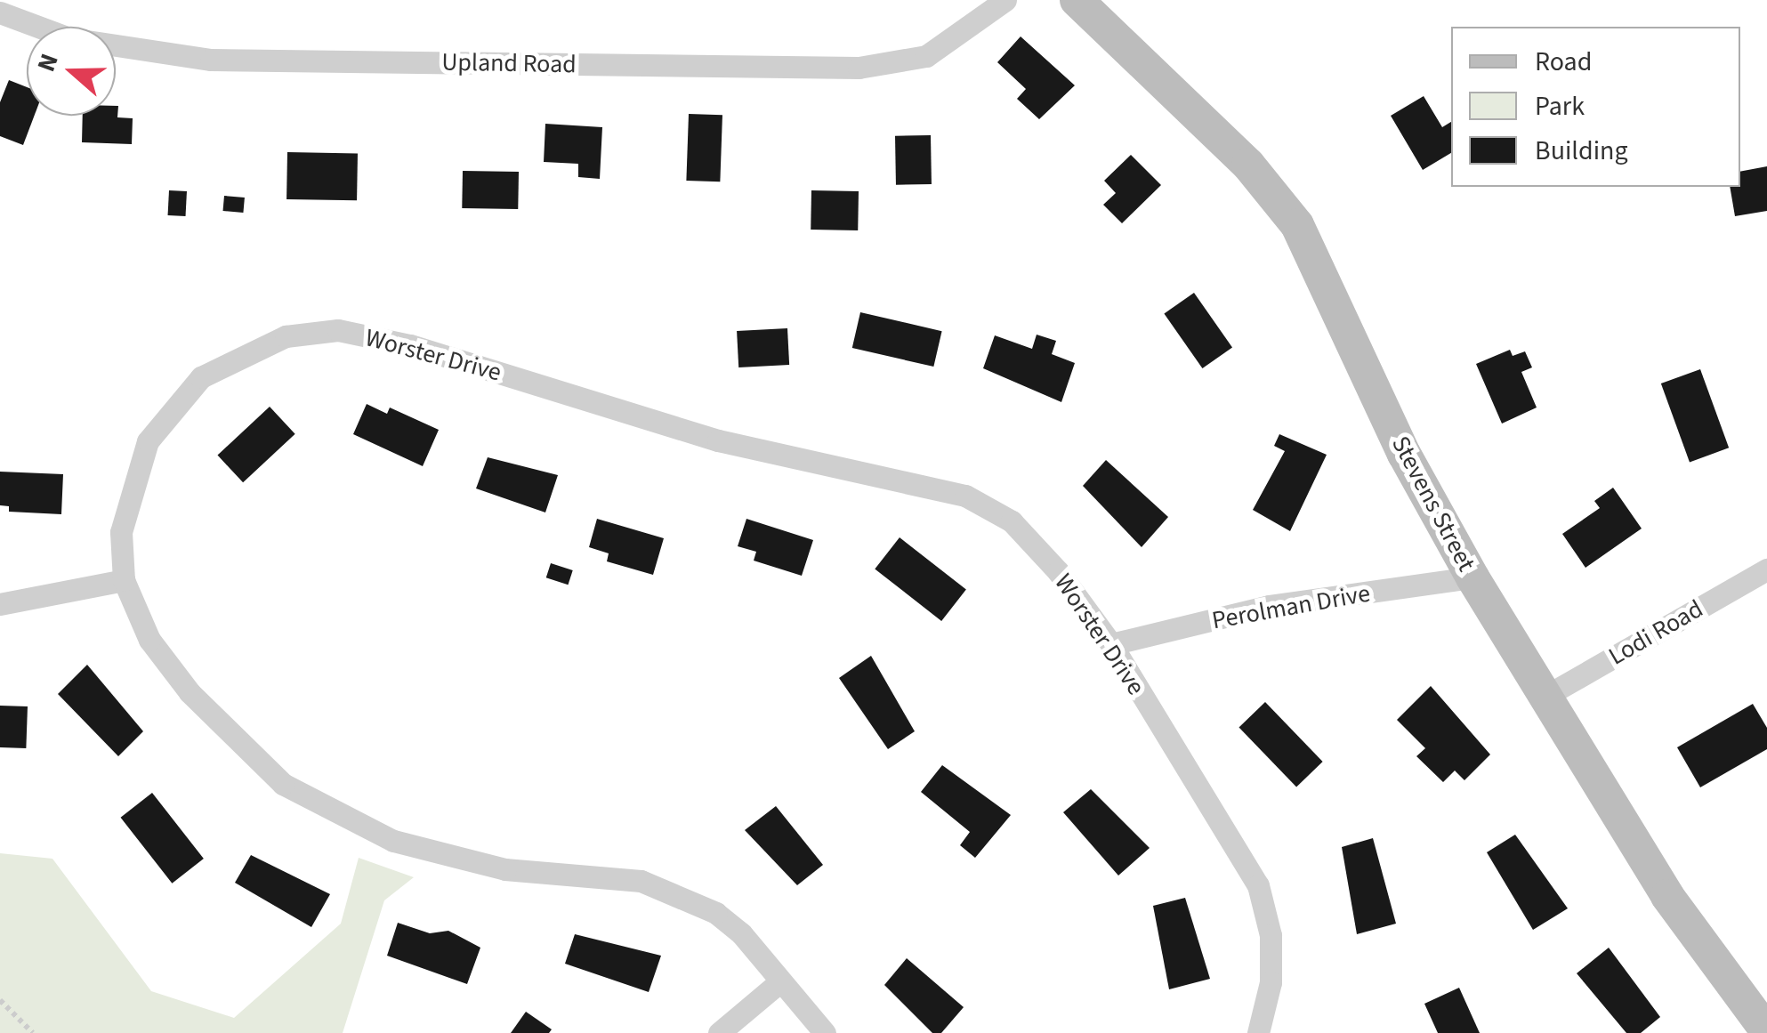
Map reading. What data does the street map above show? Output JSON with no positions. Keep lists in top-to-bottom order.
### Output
{
  "streets": {
    "street": [
      "Upland Road",
      "Worster Drive",
      "Stevens Street",
      "Perolman Drive",
      "Lodi Road"
    ]
  },
  "crossings": [
    ["Worster Drive", "Perolman Drive"],
    ["Stevens Street", "Perolman Drive"],
    ["Stevens Street", "Lodi Road"]
  ],
  "legend": ["Road", "Park", "Building"],
  "north": "left"
}
